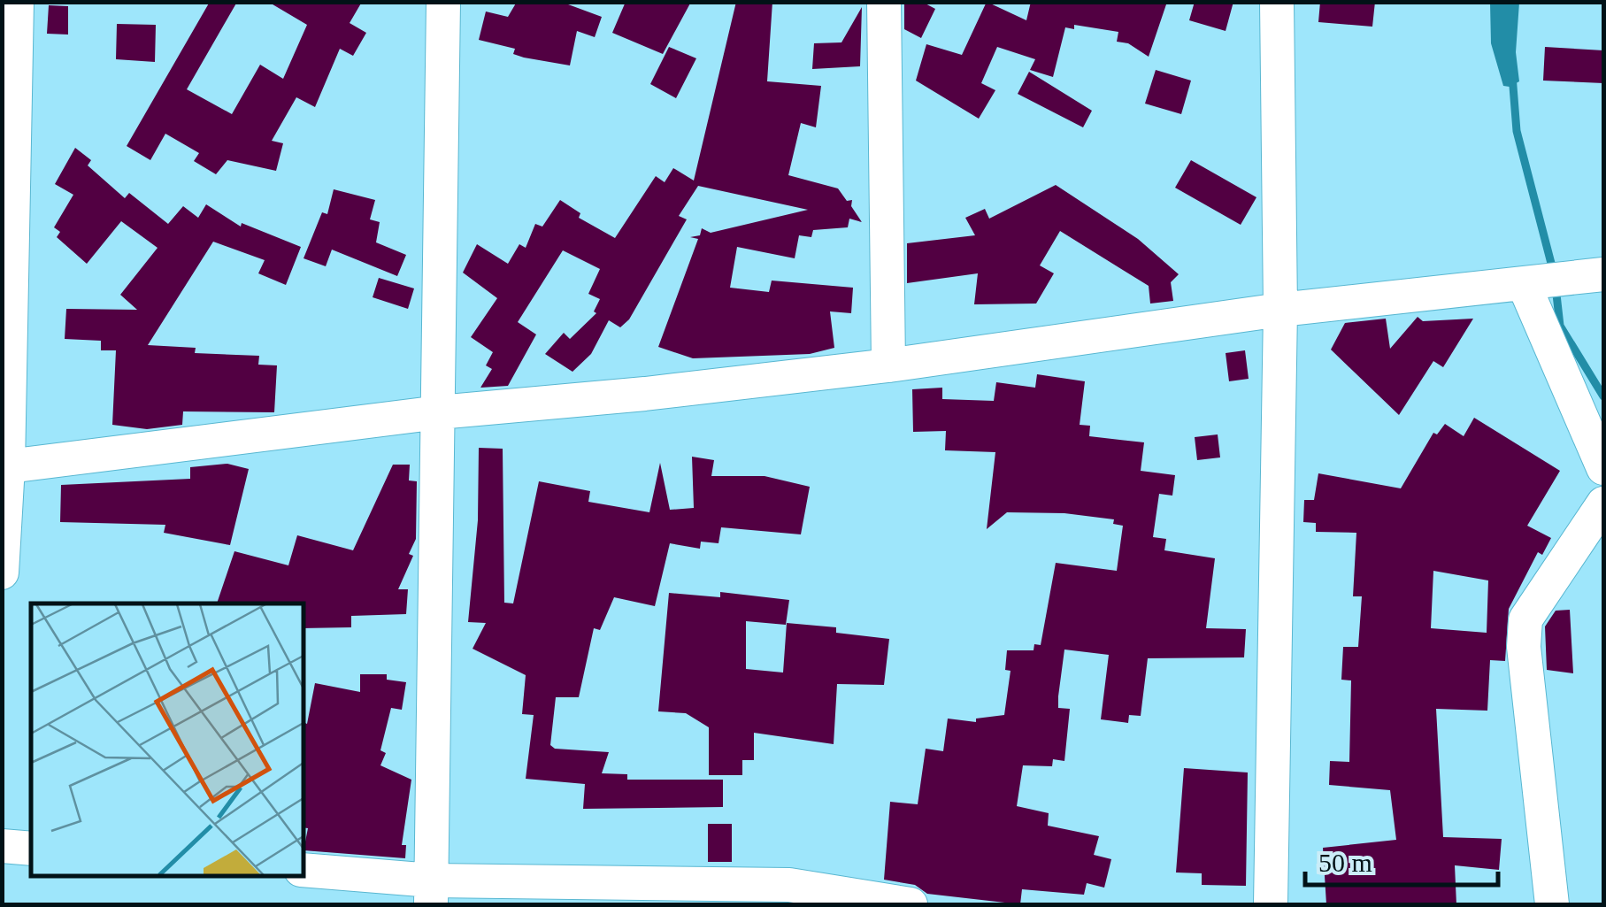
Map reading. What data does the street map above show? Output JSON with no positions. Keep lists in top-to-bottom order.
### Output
{
  "scale_bar": "50 m"
}
